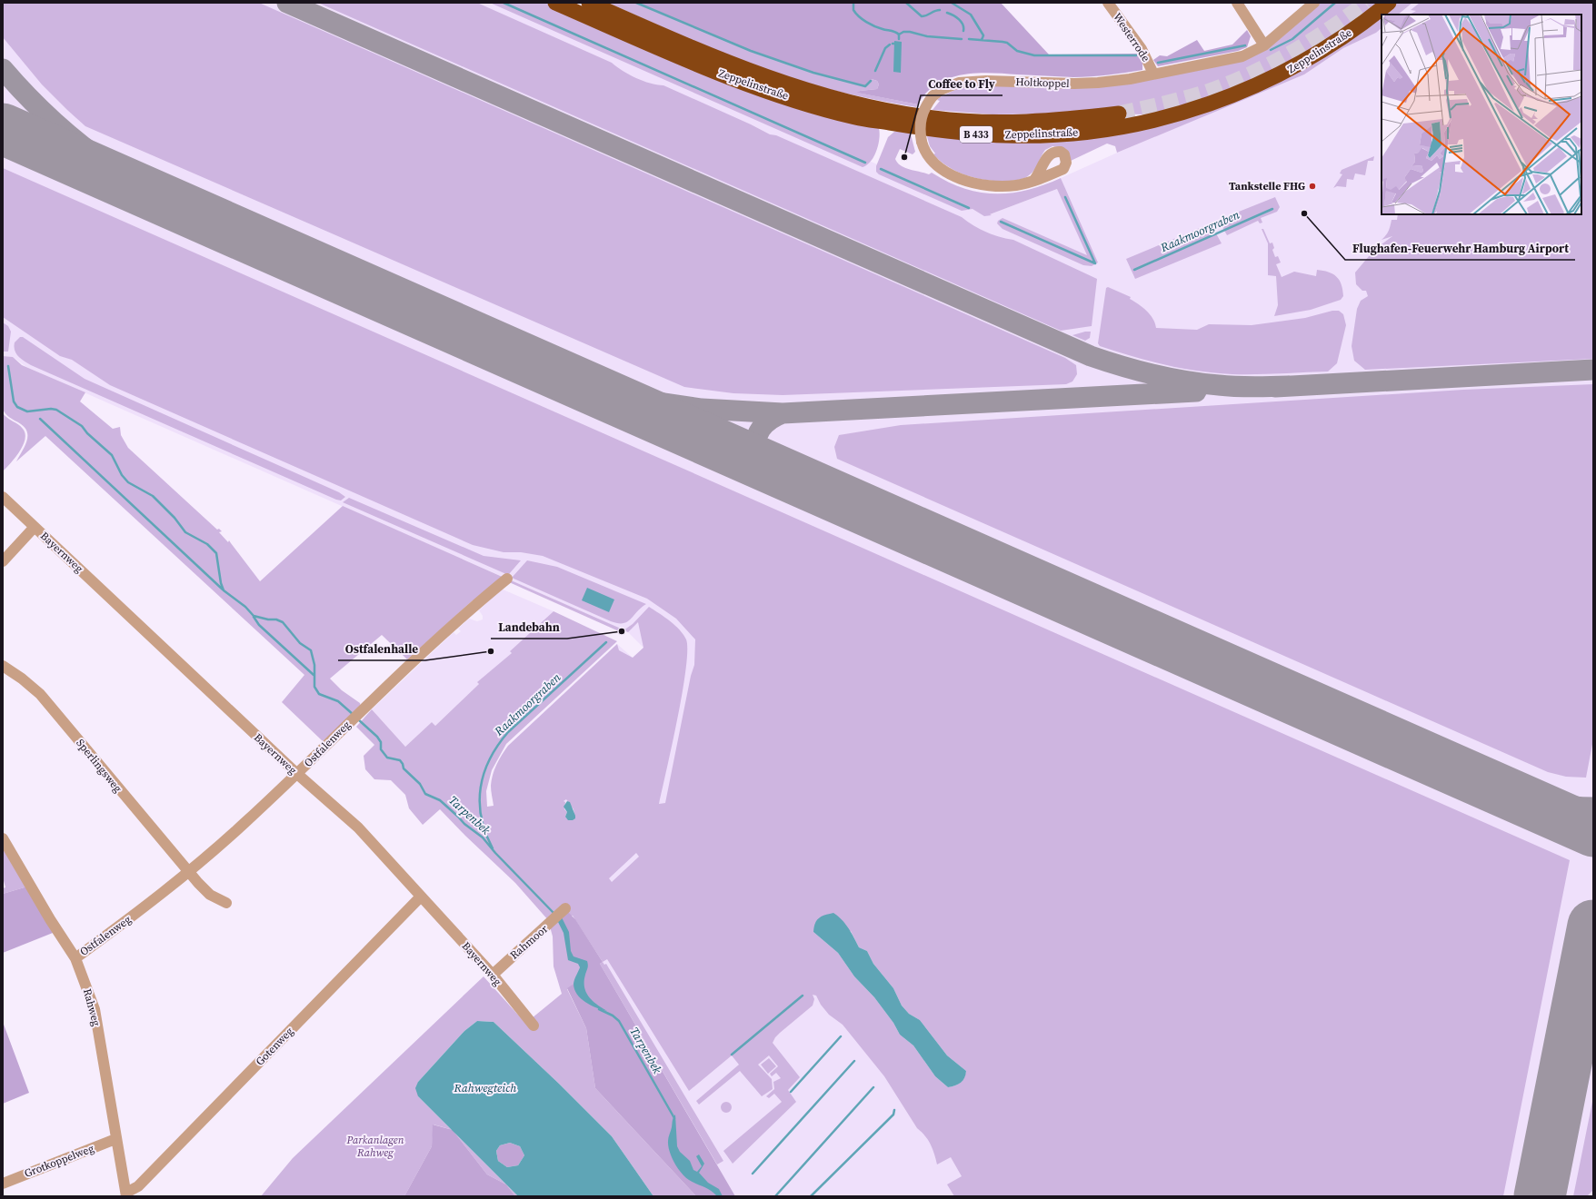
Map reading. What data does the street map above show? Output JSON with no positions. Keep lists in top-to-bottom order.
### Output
{
  "streets": {
    "highway": ["Zeppelinstraße", "B 433"],
    "street": [
      "Westerrode",
      "Holtkoppel",
      "Bayernweg",
      "Ostfalenweg",
      "Sperlingsweg",
      "Rahmoor",
      "Rahweg",
      "Gotenweg",
      "Grotkoppelweg"
    ]
  },
  "crossings": [
    ["Westerrode", "Holtkoppel"],
    ["Bayernweg", "Ostfalenweg"],
    ["Bayernweg", "Rahmoor"],
    ["Bayernweg", "Gotenweg"],
    ["Ostfalenweg", "Sperlingsweg"],
    ["Ostfalenweg", "Rahweg"],
    ["Rahweg", "Gotenweg"],
    ["Rahweg", "Grotkoppelweg"]
  ],
  "water": ["Raakmoorgraben", "Tarpenbek", "Rahwegteich"],
  "parks": ["Parkanlagen Rahweg"],
  "places": [
    "Coffee to Fly",
    "Tankstelle FHG",
    "Flughafen-Feuerwehr Hamburg Airport",
    "Landebahn",
    "Ostfalenhalle"
  ]
}
